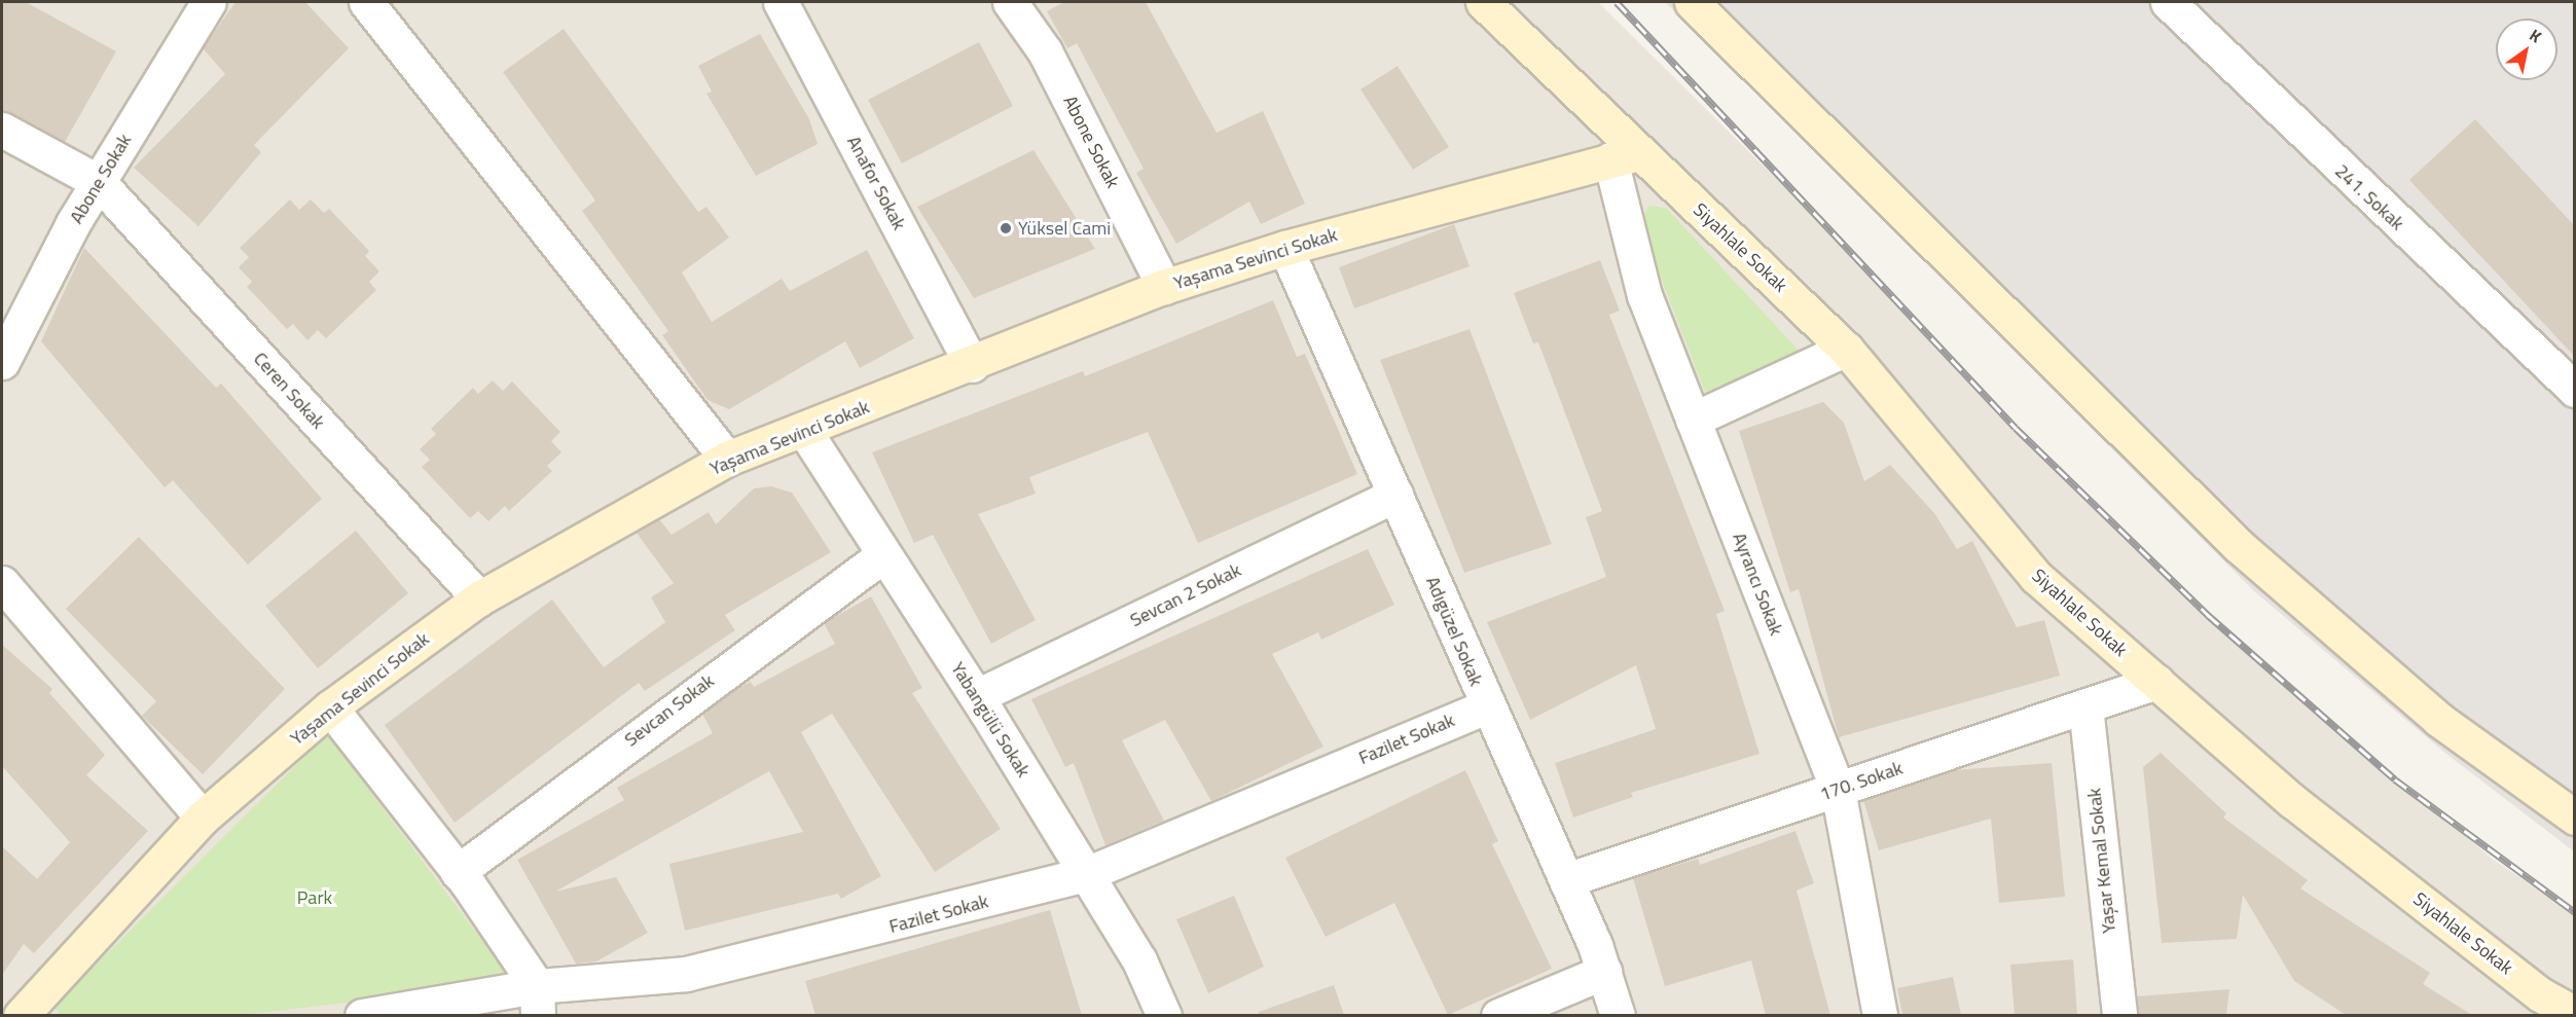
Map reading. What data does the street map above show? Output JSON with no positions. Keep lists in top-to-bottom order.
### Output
{
  "streets": {
    "street": [
      "Abone Sokak",
      "Anafor Sokak",
      "241. Sokak",
      "Siyahlale Sokak",
      "Yaşama Sevinci Sokak",
      "Ceren Sokak",
      "Ayrancı Sokak",
      "Sevcan 2 Sokak",
      "Adıgüzel Sokak",
      "Sevcan Sokak",
      "Yabangülü Sokak",
      "Fazilet Sokak",
      "170. Sokak",
      "Yaşar Kemal Sokak"
    ]
  },
  "crossings": [
    ["Abone Sokak", "Yaşama Sevinci Sokak"],
    ["Abone Sokak", "Ceren Sokak"],
    ["Anafor Sokak", "Yaşama Sevinci Sokak"],
    ["Siyahlale Sokak", "Yaşama Sevinci Sokak"],
    ["Siyahlale Sokak", "Ayrancı Sokak"],
    ["Siyahlale Sokak", "170. Sokak"],
    ["Yaşama Sevinci Sokak", "Ceren Sokak"],
    ["Yaşama Sevinci Sokak", "Ayrancı Sokak"],
    ["Yaşama Sevinci Sokak", "Adıgüzel Sokak"],
    ["Yaşama Sevinci Sokak", "Yabangülü Sokak"],
    ["Ayrancı Sokak", "170. Sokak"],
    ["Sevcan 2 Sokak", "Adıgüzel Sokak"],
    ["Sevcan 2 Sokak", "Yabangülü Sokak"],
    ["Adıgüzel Sokak", "Fazilet Sokak"],
    ["Adıgüzel Sokak", "170. Sokak"],
    ["Sevcan Sokak", "Yabangülü Sokak"],
    ["Yabangülü Sokak", "Fazilet Sokak"],
    ["170. Sokak", "Yaşar Kemal Sokak"]
  ],
  "parks": ["Park"],
  "places": ["Yüksel Cami"],
  "north": "top right"
}
